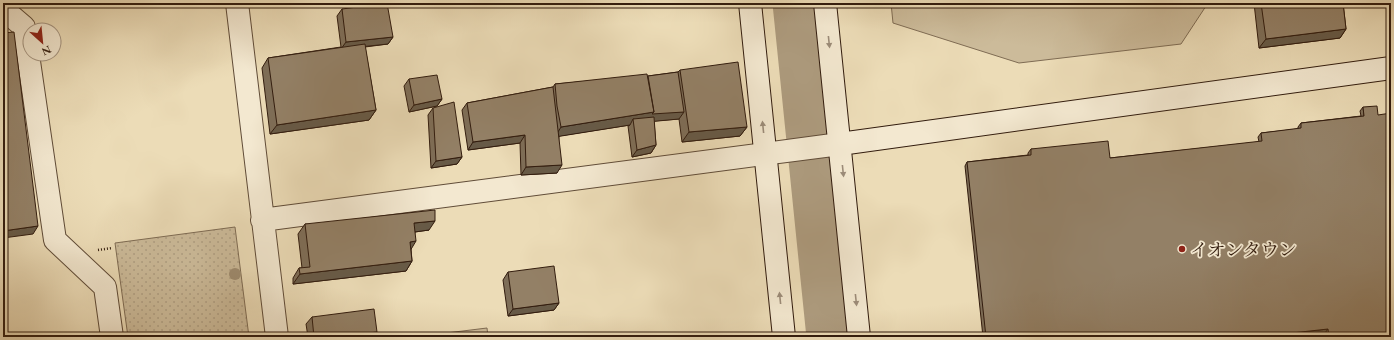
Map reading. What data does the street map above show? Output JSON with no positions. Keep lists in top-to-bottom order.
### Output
{
  "places": ["イオンタウン"],
  "north": "bottom right"
}
